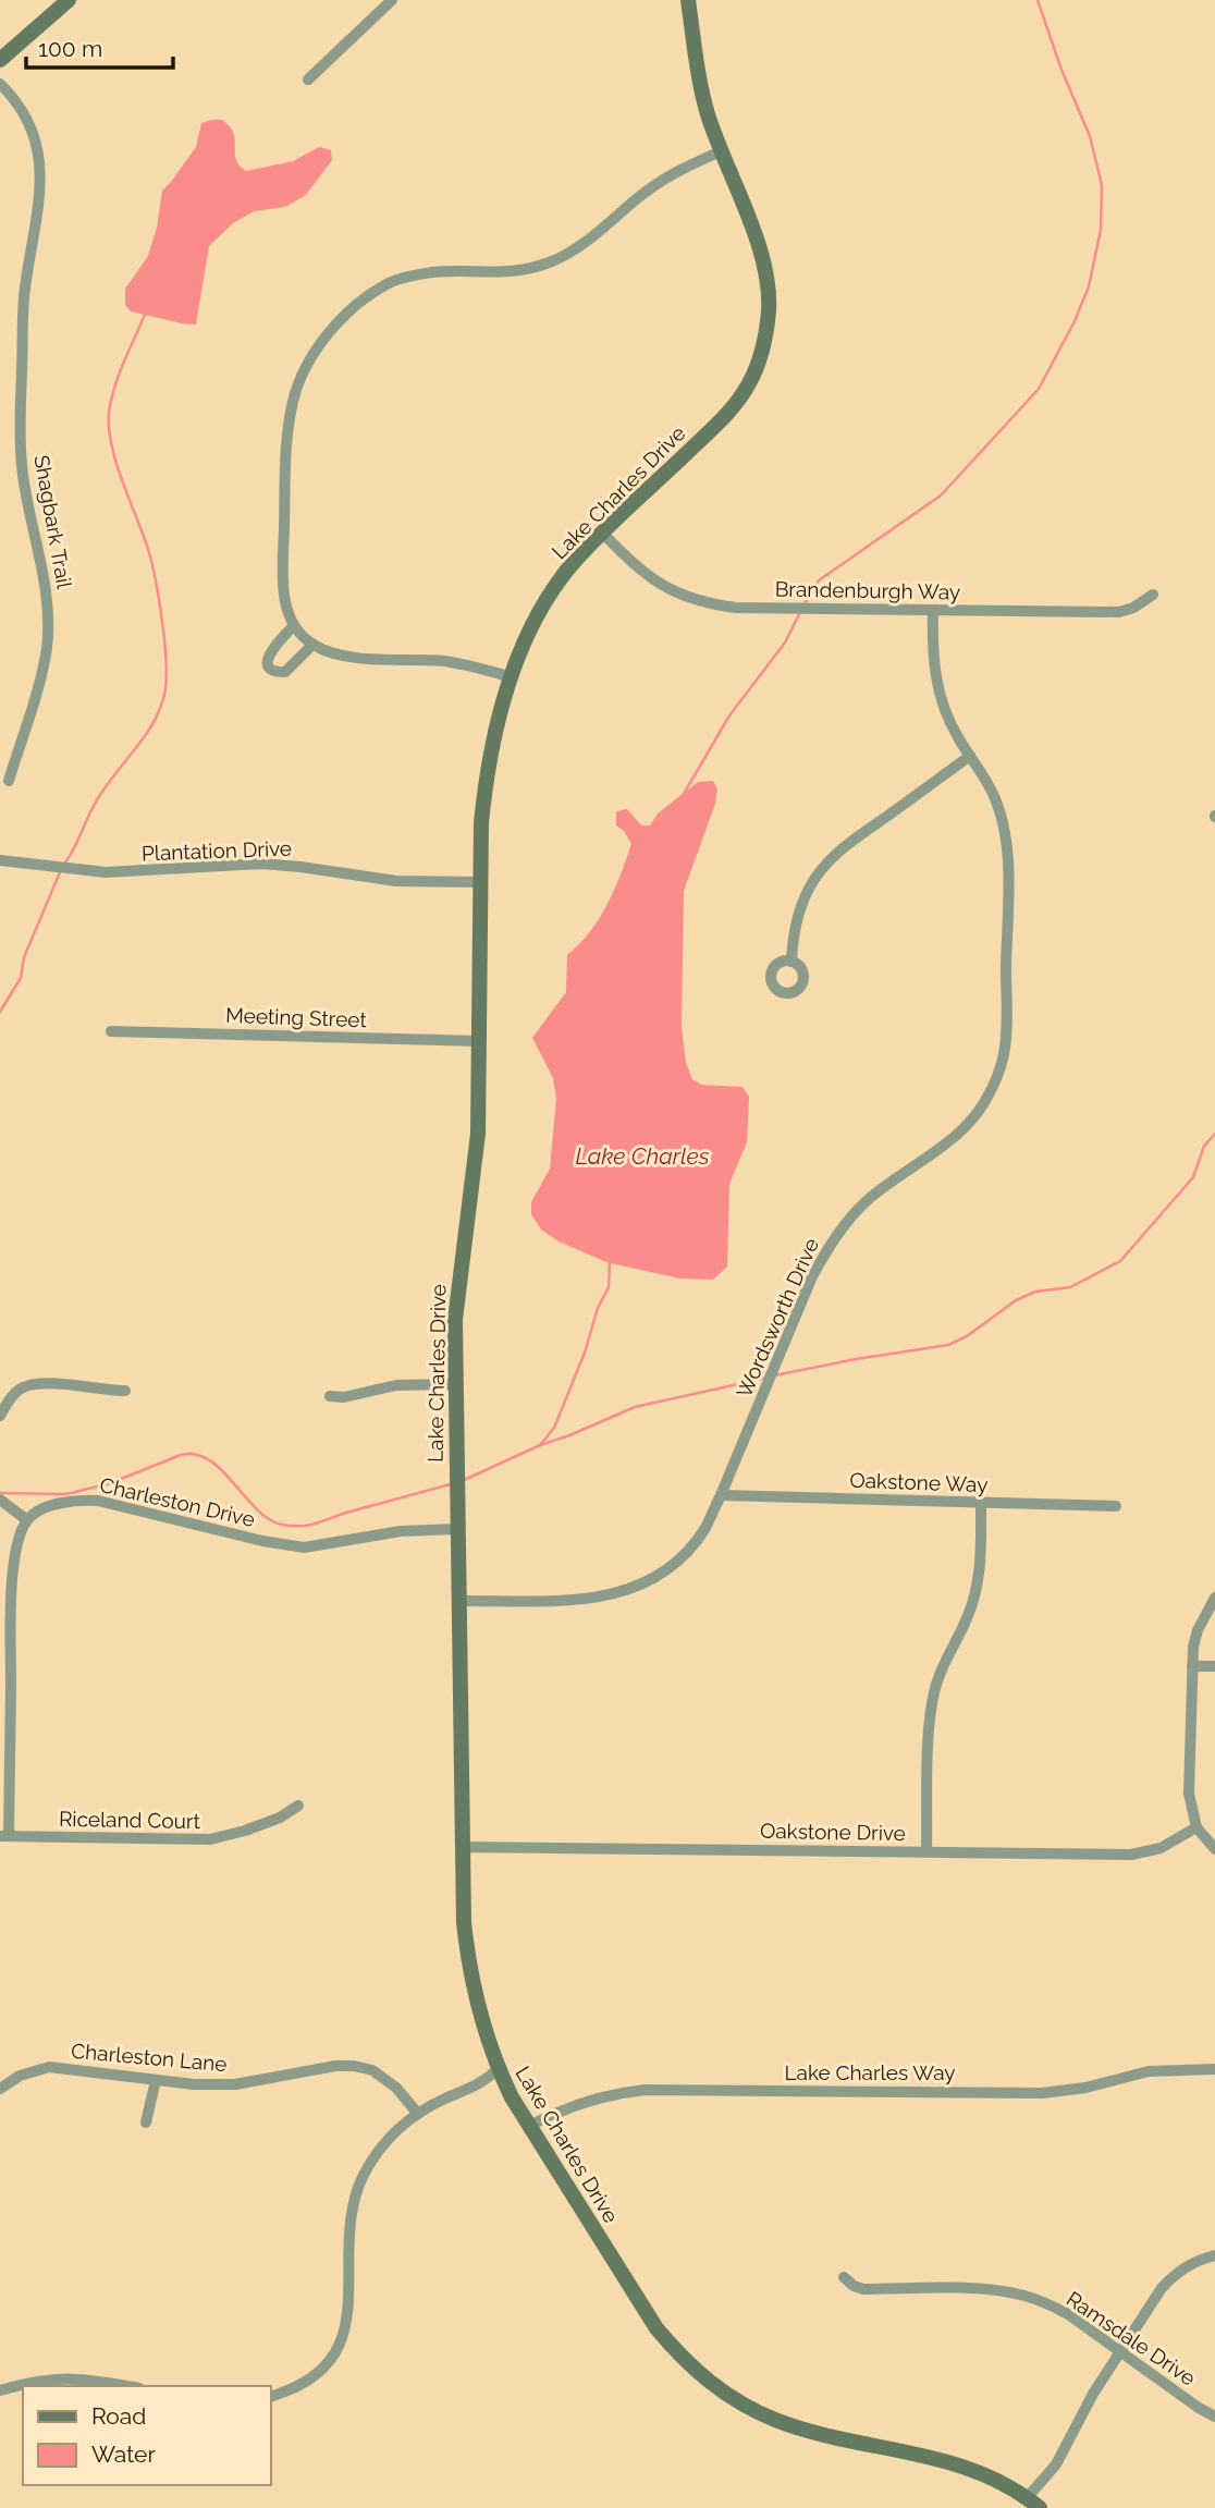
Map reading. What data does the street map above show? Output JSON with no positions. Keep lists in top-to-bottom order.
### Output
{
  "streets": {
    "street": [
      "Lake Charles Drive",
      "Shagbark Trail",
      "Brandenburgh Way",
      "Plantation Drive",
      "Meeting Street",
      "Wordsworth Drive",
      "Oakstone Way",
      "Charleston Drive",
      "Riceland Court",
      "Oakstone Drive",
      "Charleston Lane",
      "Lake Charles Way",
      "Ramsdale Drive"
    ]
  },
  "crossings": [
    ["Lake Charles Drive", "Brandenburgh Way"],
    ["Lake Charles Drive", "Plantation Drive"],
    ["Lake Charles Drive", "Meeting Street"],
    ["Lake Charles Drive", "Wordsworth Drive"],
    ["Lake Charles Drive", "Charleston Drive"],
    ["Lake Charles Drive", "Oakstone Drive"],
    ["Lake Charles Drive", "Lake Charles Way"],
    ["Brandenburgh Way", "Wordsworth Drive"],
    ["Wordsworth Drive", "Oakstone Way"]
  ],
  "water": ["Lake Charles"],
  "legend": ["Road", "Water"],
  "scale_bar": "100 m"
}
